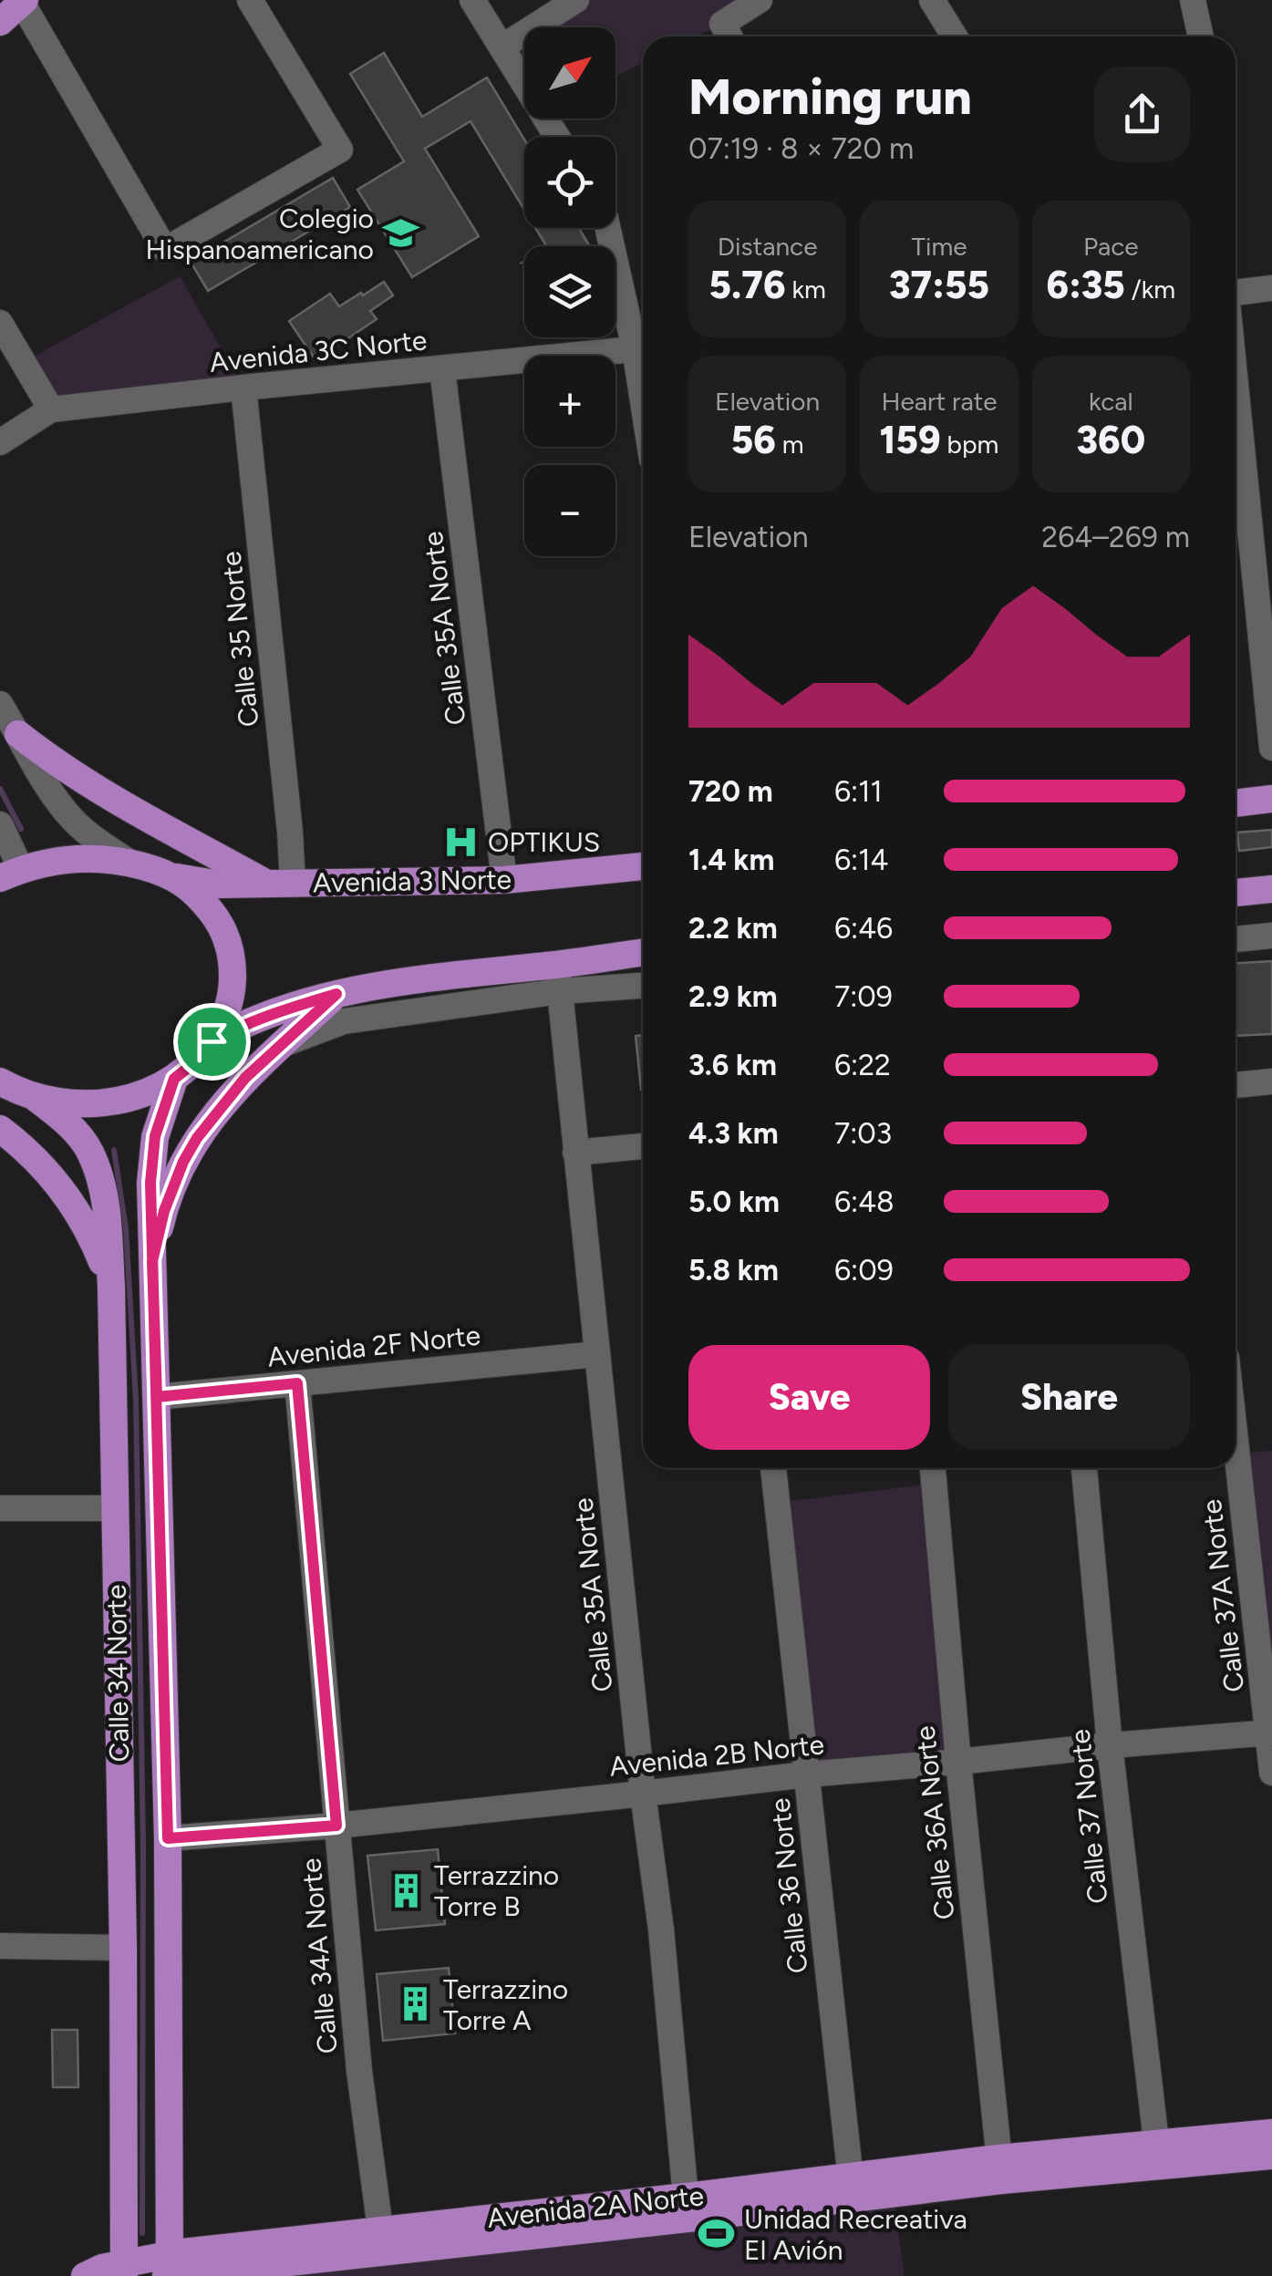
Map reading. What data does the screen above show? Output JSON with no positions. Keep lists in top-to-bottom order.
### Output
{
  "streets": {
    "main road": ["Avenida 3 Norte", "Calle 34 Norte", "Avenida 2A Norte"],
    "street": [
      "Avenida 3C Norte",
      "Calle 35A Norte",
      "Calle 35 Norte",
      "Avenida 2F Norte",
      "Calle 37A Norte",
      "Avenida 2B Norte",
      "Calle 37 Norte",
      "Calle 36A Norte",
      "Calle 36 Norte",
      "Calle 34A Norte"
    ]
  },
  "crossings": [
    ["Avenida 3C Norte", "Calle 35A Norte"],
    ["Avenida 3C Norte", "Calle 35 Norte"],
    ["Calle 35A Norte", "Avenida 3 Norte"],
    ["Calle 35A Norte", "Avenida 2F Norte"],
    ["Calle 35A Norte", "Avenida 2B Norte"],
    ["Calle 35A Norte", "Avenida 2A Norte"],
    ["Calle 35 Norte", "Avenida 3 Norte"],
    ["Avenida 2F Norte", "Calle 34 Norte"],
    ["Avenida 2F Norte", "Calle 34A Norte"],
    ["Calle 37A Norte", "Avenida 2B Norte"],
    ["Calle 34 Norte", "Avenida 2B Norte"],
    ["Calle 34 Norte", "Avenida 2A Norte"],
    ["Avenida 2B Norte", "Calle 37 Norte"],
    ["Avenida 2B Norte", "Calle 36A Norte"],
    ["Avenida 2B Norte", "Calle 36 Norte"],
    ["Avenida 2B Norte", "Calle 34A Norte"],
    ["Calle 37 Norte", "Avenida 2A Norte"],
    ["Calle 36A Norte", "Avenida 2A Norte"],
    ["Calle 36 Norte", "Avenida 2A Norte"],
    ["Calle 34A Norte", "Avenida 2A Norte"]
  ],
  "places": {
    "school or university": ["Colegio Hispanoamericano"],
    "hospital": ["OPTIKUS"],
    "building": ["Terrazzino Torre B", "Terrazzino Torre A"],
    "sports": ["Unidad Recreativa El Avión"]
  },
  "north": "top right",
  "page": {
    "map_buttons": ["+", "−"],
    "heading": ["Morning run", "07:19 · 8 × 720 m"],
    "stats": [
      ["Distance", "5.76 km"],
      ["Time", "37:55"],
      ["Pace", "6:35 /km"],
      ["Elevation", "56 m"],
      ["Heart rate", "159 bpm"],
      ["kcal", "360"]
    ],
    "chart": ["Elevation", "264–269 m"],
    "list": [
      {
        "name": "720 m",
        "note": "6:11"
      },
      {
        "name": "1.4 km",
        "note": "6:14"
      },
      {
        "name": "2.2 km",
        "note": "6:46"
      },
      {
        "name": "2.9 km",
        "note": "7:09"
      },
      {
        "name": "3.6 km",
        "note": "6:22"
      },
      {
        "name": "4.3 km",
        "note": "7:03"
      },
      {
        "name": "5.0 km",
        "note": "6:48"
      },
      {
        "name": "5.8 km",
        "note": "6:09"
      }
    ],
    "buttons": ["Save", "Share"]
  }
}
